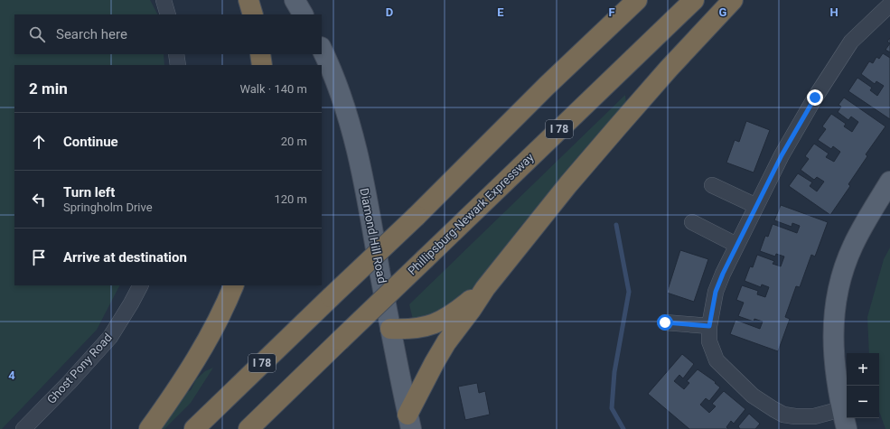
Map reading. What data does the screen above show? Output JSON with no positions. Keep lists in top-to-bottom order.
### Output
{
  "streets": {
    "highway": ["I 78", "Phillipsburg-Newark Expressway"],
    "main road": ["Diamond Hill Road"],
    "street": ["Ghost Pony Road"]
  },
  "page": {
    "search": "Search here",
    "heading": ["2 min", "Walk · 140 m"],
    "list": [
      ["Continue", "20 m"],
      ["Turn left", "Springholm Drive", "120 m"],
      "Arrive at destination"
    ],
    "map_buttons": ["+", "−"]
  },
  "grid": {
    "columns": [
      "D",
      "E",
      "F",
      "G",
      "H"
    ],
    "rows": ["4"]
  }
}
